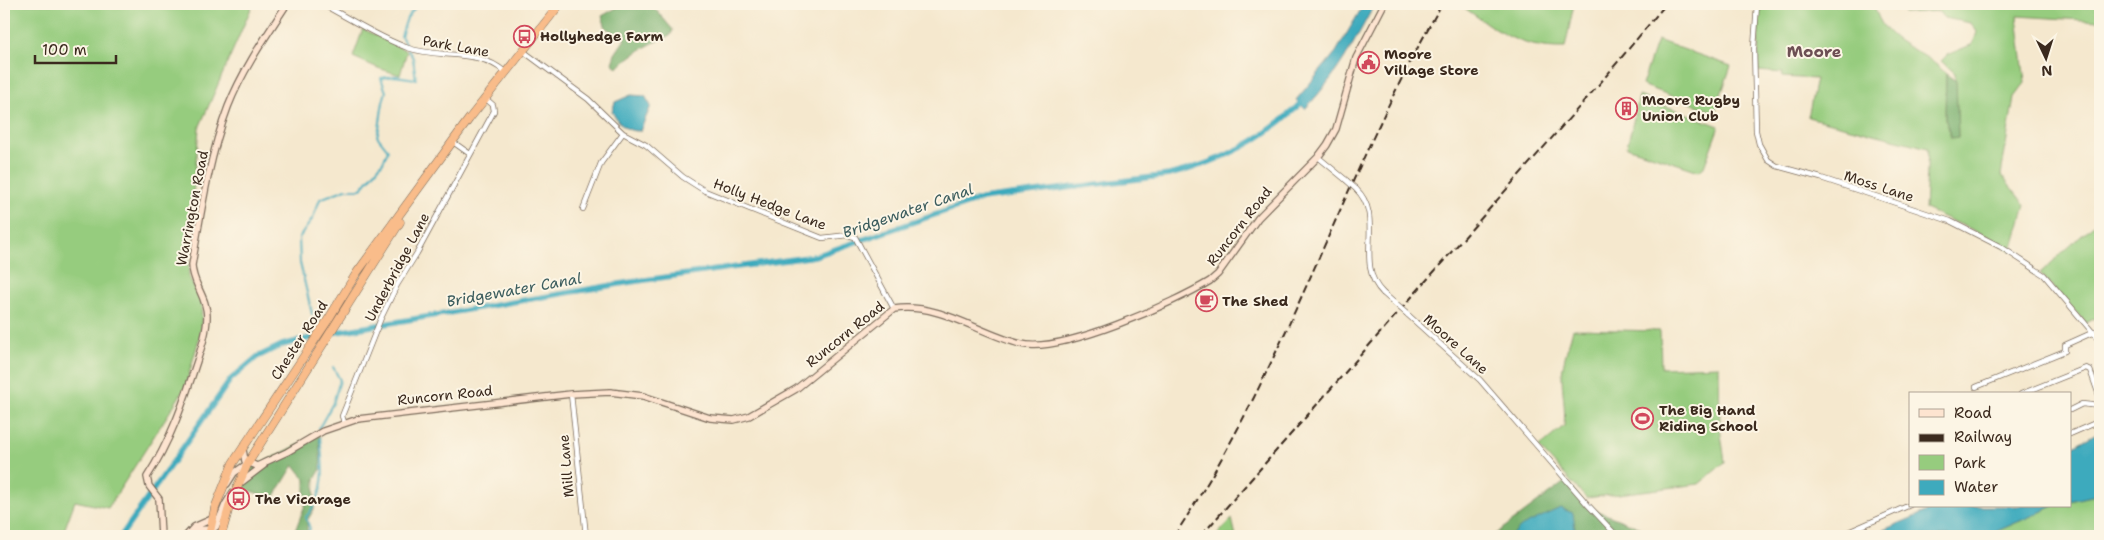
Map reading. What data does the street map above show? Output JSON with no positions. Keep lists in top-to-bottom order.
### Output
{
  "streets": {
    "highway": ["Chester Road"],
    "street": [
      "Park Lane",
      "Moss Lane",
      "Holly Hedge Lane",
      "Warrington Road",
      "Runcorn Road",
      "Underbridge Lane",
      "Moore Lane",
      "Mill Lane"
    ]
  },
  "crossings": [
    ["Park Lane", "Chester Road"],
    ["Holly Hedge Lane", "Runcorn Road"],
    ["Holly Hedge Lane", "Chester Road"],
    ["Runcorn Road", "Underbridge Lane"],
    ["Runcorn Road", "Chester Road"],
    ["Runcorn Road", "Moore Lane"],
    ["Runcorn Road", "Mill Lane"],
    ["Underbridge Lane", "Chester Road"]
  ],
  "districts": ["Moore"],
  "water": ["Bridgewater Canal"],
  "places": {
    "bus stop": ["Hollyhedge Farm", "The Vicarage"],
    "public building": ["Moore Village Store"],
    "building": ["Moore Rugby Union Club"],
    "cafe": ["The Shed"],
    "sports": ["The Big Hand Riding School"]
  },
  "legend": [
    "Road",
    "Railway",
    "Park",
    "Water"
  ],
  "scale_bar": "100 m",
  "north": "bottom"
}
